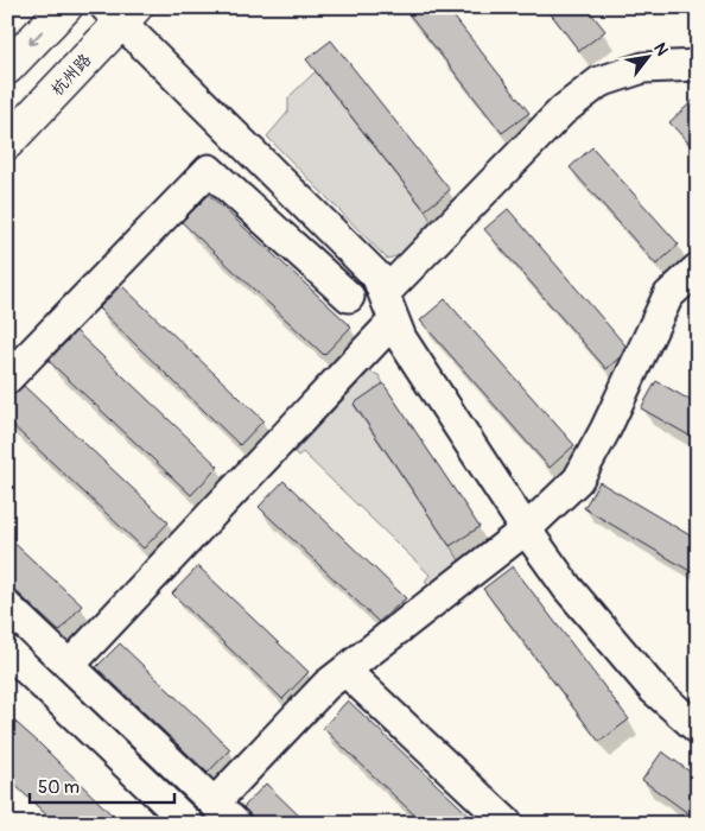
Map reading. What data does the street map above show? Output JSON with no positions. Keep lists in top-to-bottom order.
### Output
{
  "streets": {
    "main road": ["杭州路"]
  },
  "scale_bar": "50 m",
  "north": "top right"
}
